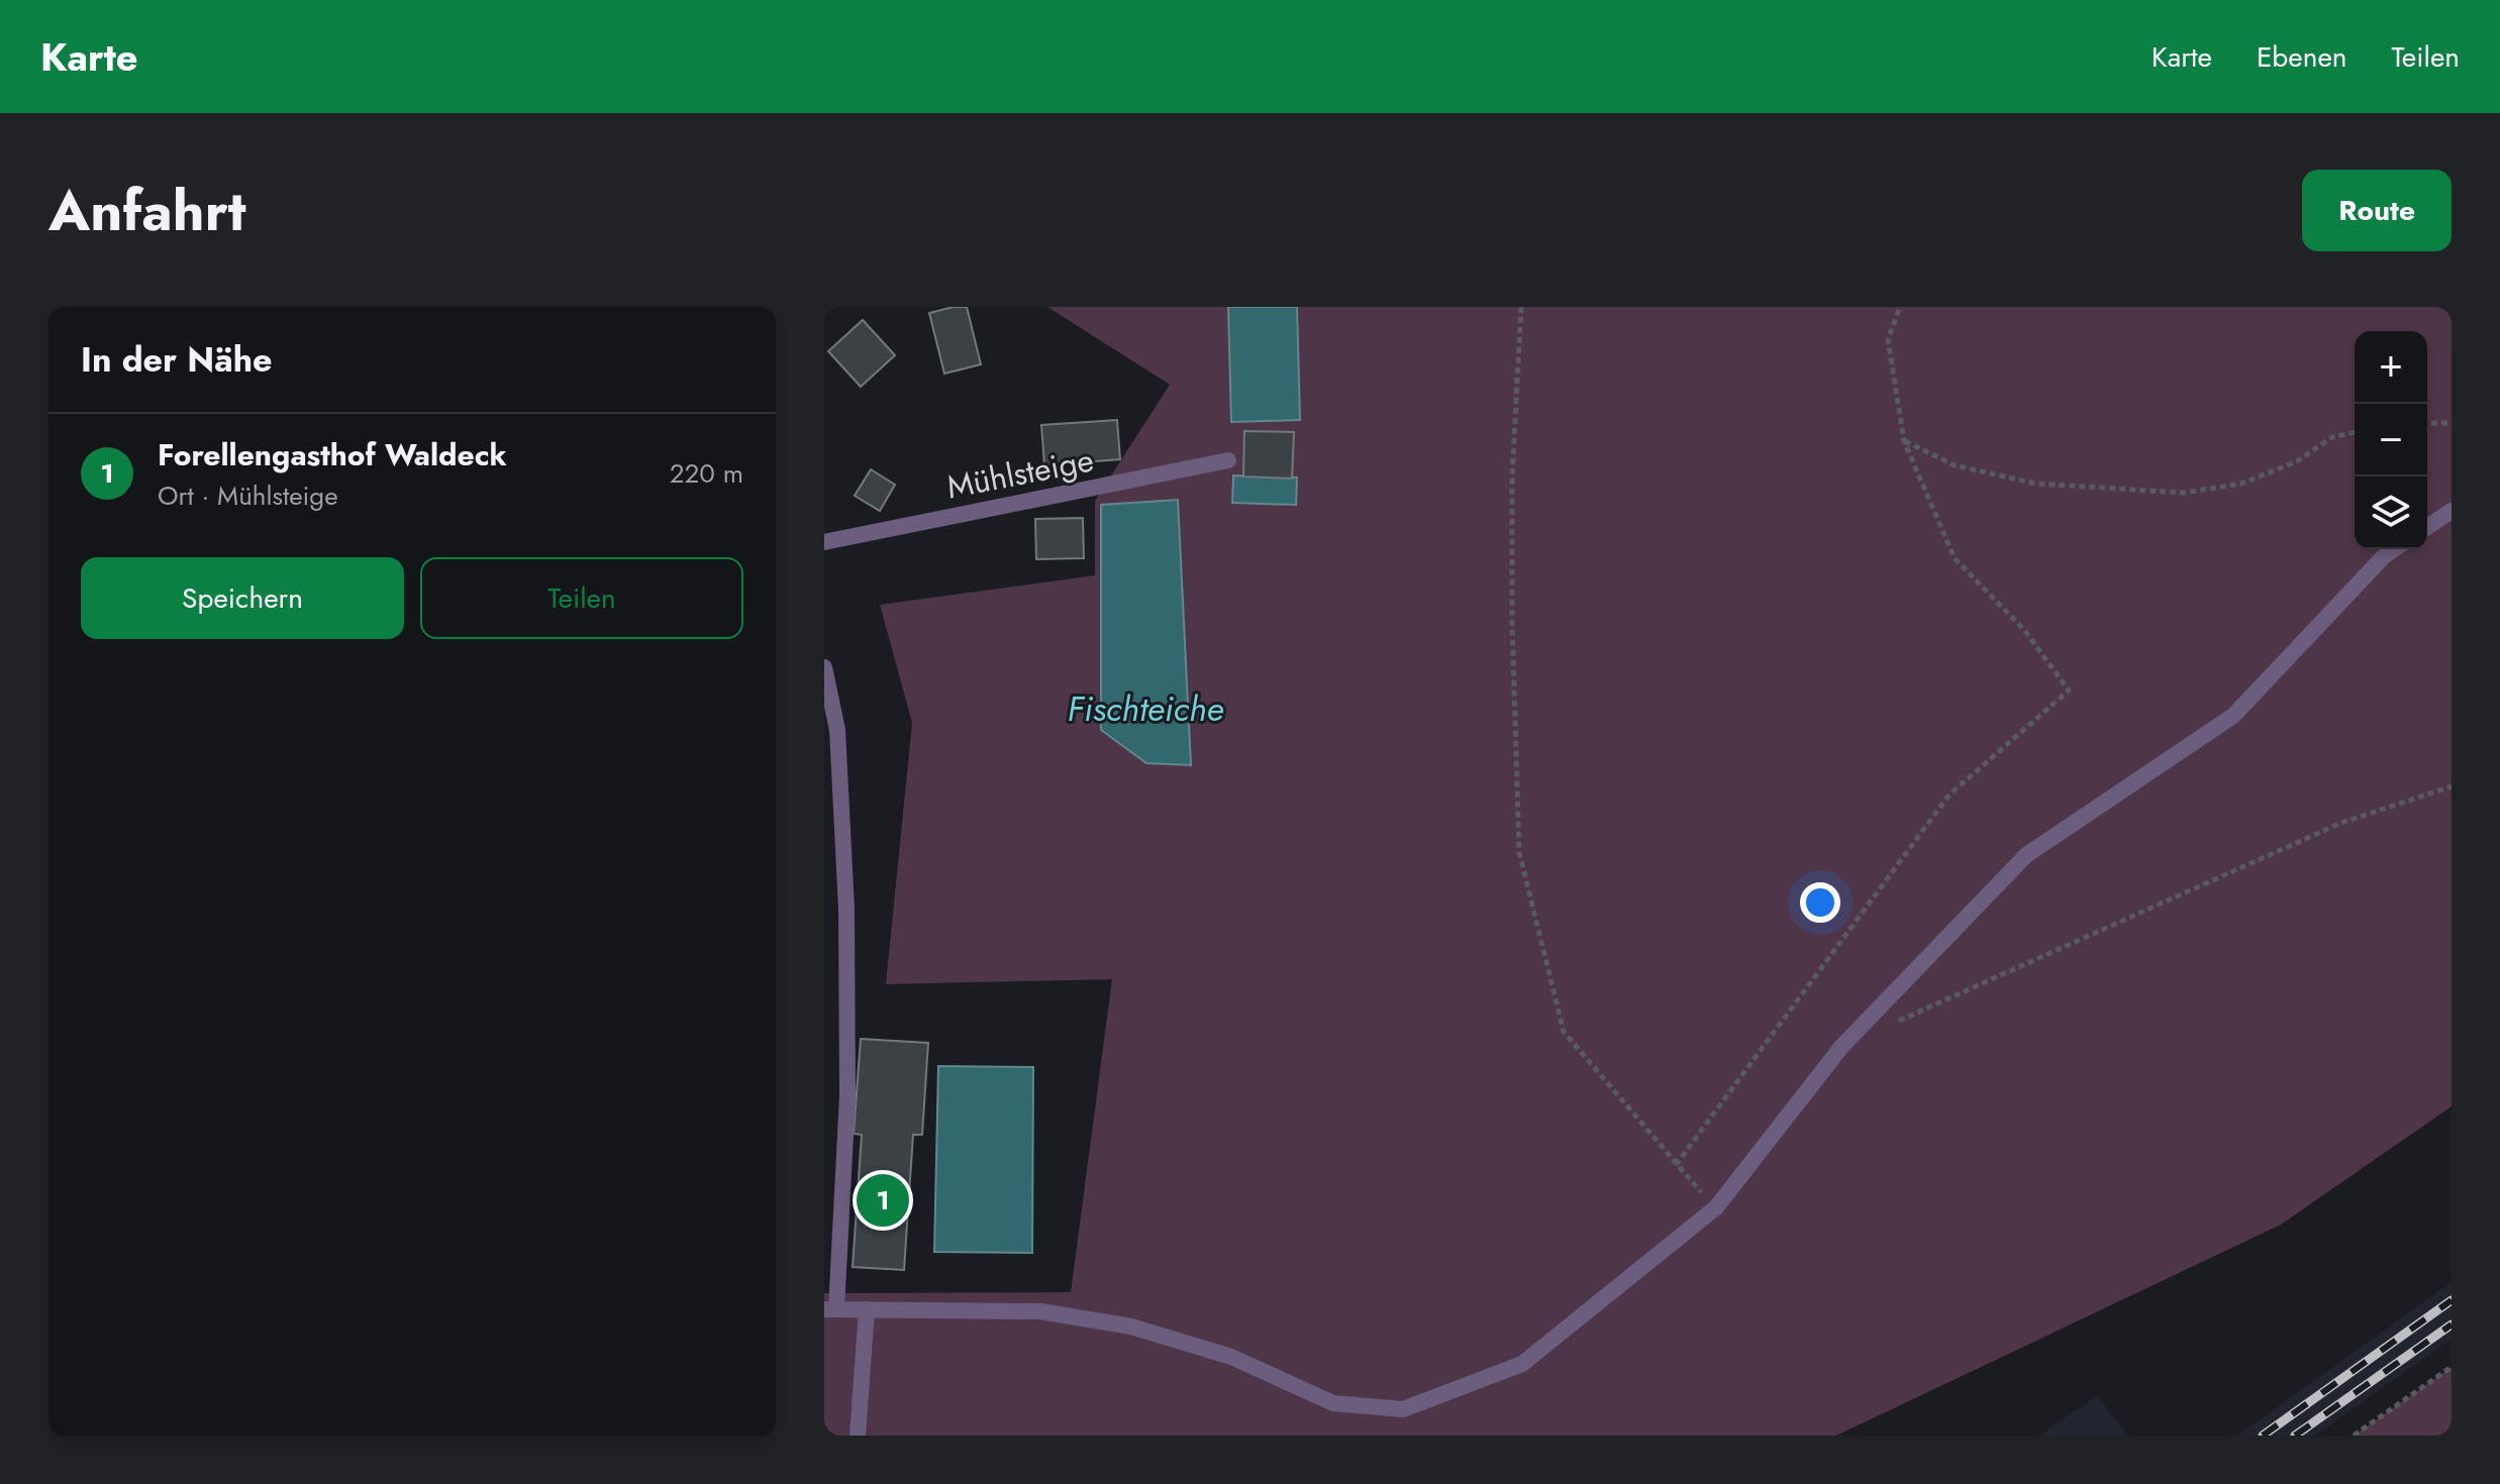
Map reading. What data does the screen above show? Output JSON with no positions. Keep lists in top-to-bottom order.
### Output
{
  "streets": {
    "street": ["Mühlsteige"]
  },
  "water": ["Fischteiche"],
  "page": {
    "header": "Karte",
    "nav": ["Karte", "Ebenen", "Teilen"],
    "title": "Anfahrt",
    "buttons": [
      "Route",
      ["Speichern", "Teilen"]
    ],
    "heading": "In der Nähe",
    "map_buttons": ["+", "−"],
    "list": [
      {
        "mark": "1",
        "name": "Forellengasthof Waldeck",
        "note": "Ort · Mühlsteige",
        "value": "220 m"
      }
    ],
    "pins": "1"
  }
}
